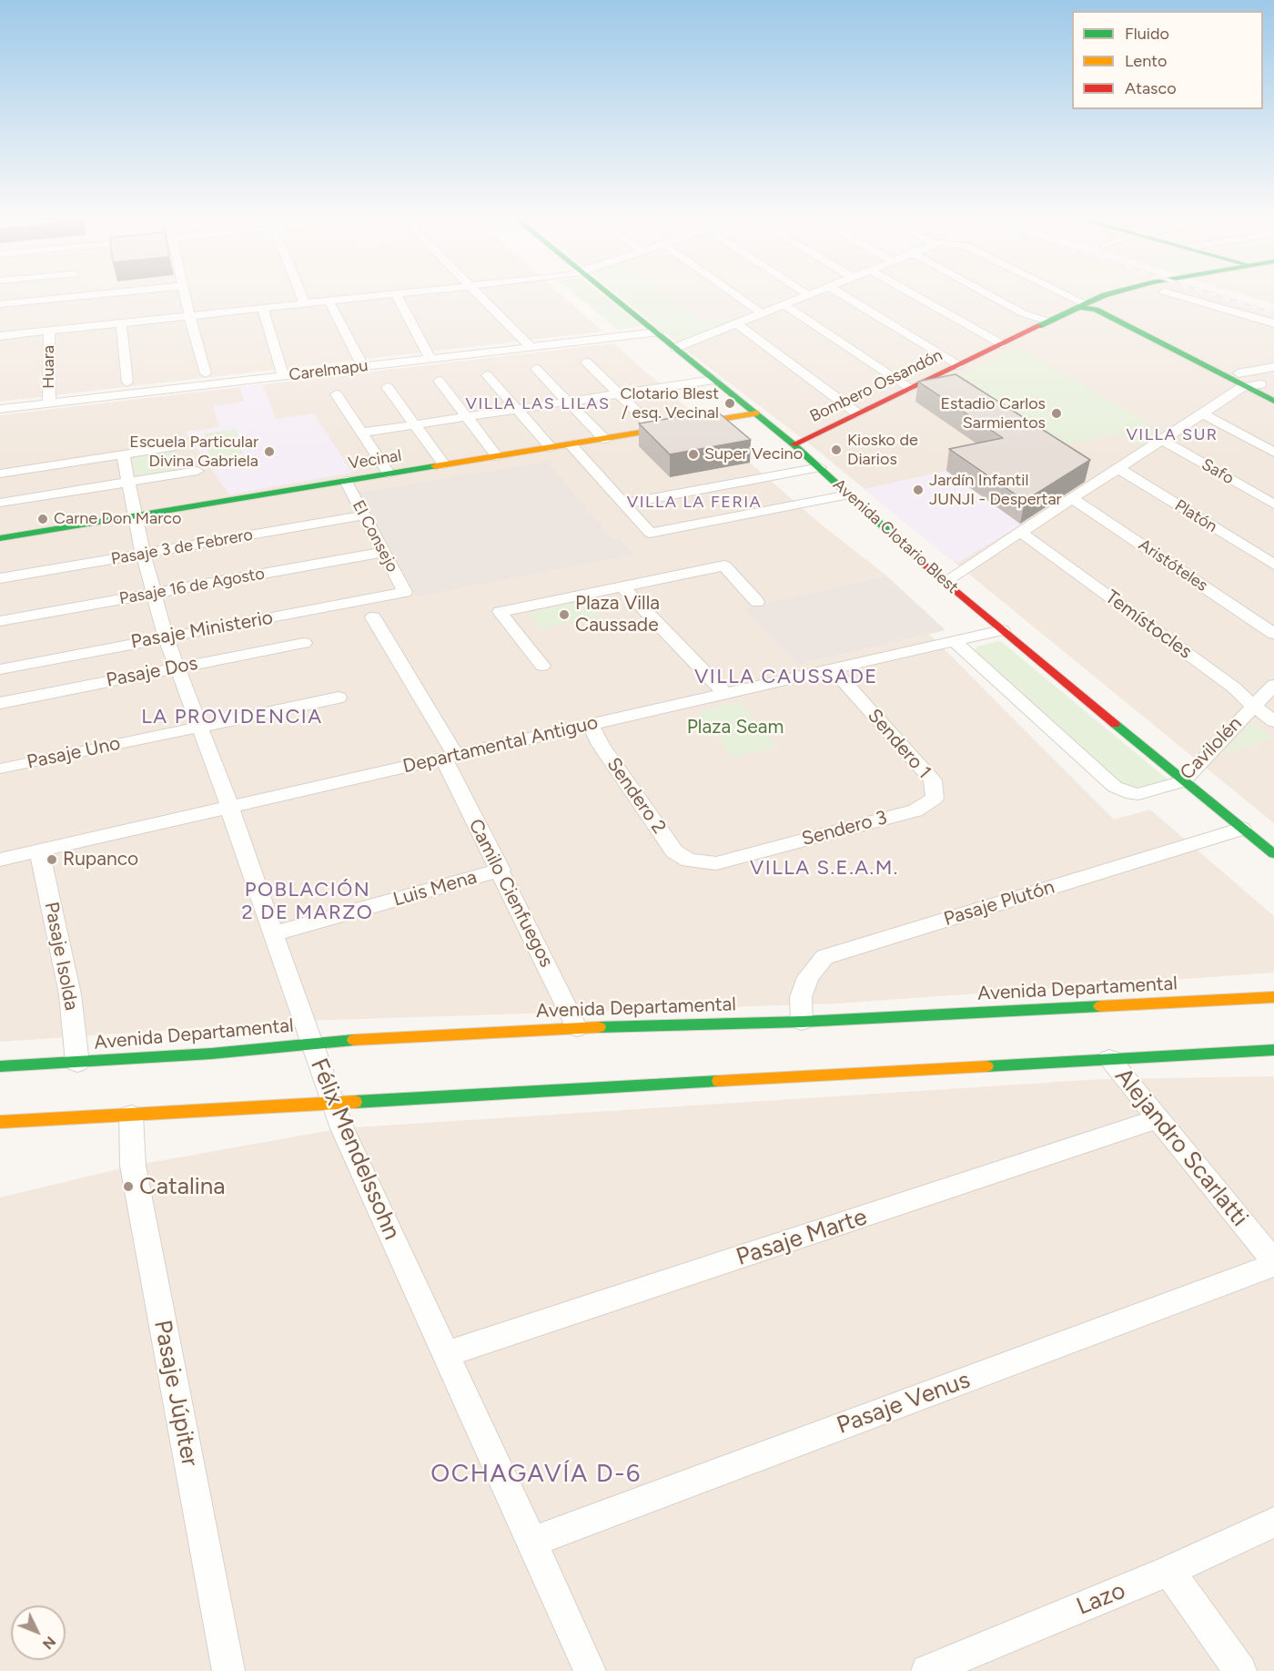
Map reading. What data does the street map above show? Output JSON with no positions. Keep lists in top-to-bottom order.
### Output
{
  "streets": {
    "main road": [
      "Bombero Ossandón",
      "Vecinal",
      "Avenida Clotario Blest",
      "Avenida Departamental"
    ],
    "street": [
      "Huara",
      "Carelmapu",
      "Safo",
      "Platón",
      "El Consejo",
      "Pasaje 3 de Febrero",
      "Aristóteles",
      "Pasaje 16 de Agosto",
      "Temístocles",
      "Pasaje Ministerio",
      "Pasaje Dos",
      "Sendero 1",
      "Departamental Antiguo",
      "Cavilolén",
      "Pasaje Uno",
      "Sendero 2",
      "Sendero 3",
      "Luis Mena",
      "Camilo Cienfuegos",
      "Pasaje Plutón",
      "Pasaje Isolda",
      "Alejandro Scarlatti",
      "Félix Mendelssohn",
      "Pasaje Marte",
      "Pasaje Júpiter",
      "Pasaje Venus",
      "Lazo"
    ]
  },
  "crossings": [
    ["Huara", "Carelmapu"],
    ["Carelmapu", "Avenida Clotario Blest"],
    ["Bombero Ossandón", "Avenida Clotario Blest"],
    ["Vecinal", "El Consejo"],
    ["Vecinal", "Avenida Clotario Blest"],
    ["Vecinal", "Félix Mendelssohn"],
    ["El Consejo", "Pasaje 3 de Febrero"],
    ["El Consejo", "Pasaje 16 de Agosto"],
    ["El Consejo", "Pasaje Ministerio"],
    ["Avenida Clotario Blest", "Departamental Antiguo"],
    ["Avenida Clotario Blest", "Cavilolén"],
    ["Avenida Clotario Blest", "Pasaje Plutón"],
    ["Pasaje 3 de Febrero", "Félix Mendelssohn"],
    ["Pasaje 16 de Agosto", "Félix Mendelssohn"],
    ["Temístocles", "Cavilolén"],
    ["Pasaje Ministerio", "Félix Mendelssohn"],
    ["Pasaje Dos", "Félix Mendelssohn"],
    ["Sendero 1", "Departamental Antiguo"],
    ["Sendero 1", "Sendero 3"],
    ["Departamental Antiguo", "Cavilolén"],
    ["Departamental Antiguo", "Sendero 2"],
    ["Departamental Antiguo", "Camilo Cienfuegos"],
    ["Departamental Antiguo", "Pasaje Isolda"],
    ["Departamental Antiguo", "Félix Mendelssohn"],
    ["Pasaje Uno", "Félix Mendelssohn"],
    ["Sendero 2", "Sendero 3"],
    ["Luis Mena", "Camilo Cienfuegos"],
    ["Luis Mena", "Félix Mendelssohn"],
    ["Camilo Cienfuegos", "Avenida Departamental"],
    ["Pasaje Plutón", "Avenida Departamental"],
    ["Pasaje Isolda", "Avenida Departamental"],
    ["Avenida Departamental", "Félix Mendelssohn"],
    ["Alejandro Scarlatti", "Pasaje Marte"],
    ["Alejandro Scarlatti", "Pasaje Venus"],
    ["Félix Mendelssohn", "Pasaje Marte"],
    ["Félix Mendelssohn", "Pasaje Venus"]
  ],
  "districts": [
    "VILLA LAS LILAS",
    "VILLA SUR",
    "VILLA LA FERIA",
    "VILLA CAUSSADE",
    "LA PROVIDENCIA",
    "VILLA S.E.A.M.",
    "POBLACIÓN 2 DE MARZO",
    "OCHAGAVÍA D-6"
  ],
  "parks": ["Plaza Seam"],
  "places": [
    "Clotario Blest / esq. Vecinal",
    "Estadio Carlos Sarmientos",
    "Kiosko de Diarios",
    "Escuela Particular Divina Gabriela",
    "Super Vecino",
    "Jardín Infantil JUNJI - Despertar",
    "Carne Don Marco",
    "Plaza Villa Caussade",
    "Rupanco",
    "Catalina"
  ],
  "legend": ["Fluido", "Lento", "Atasco"],
  "north": "bottom right"
}
